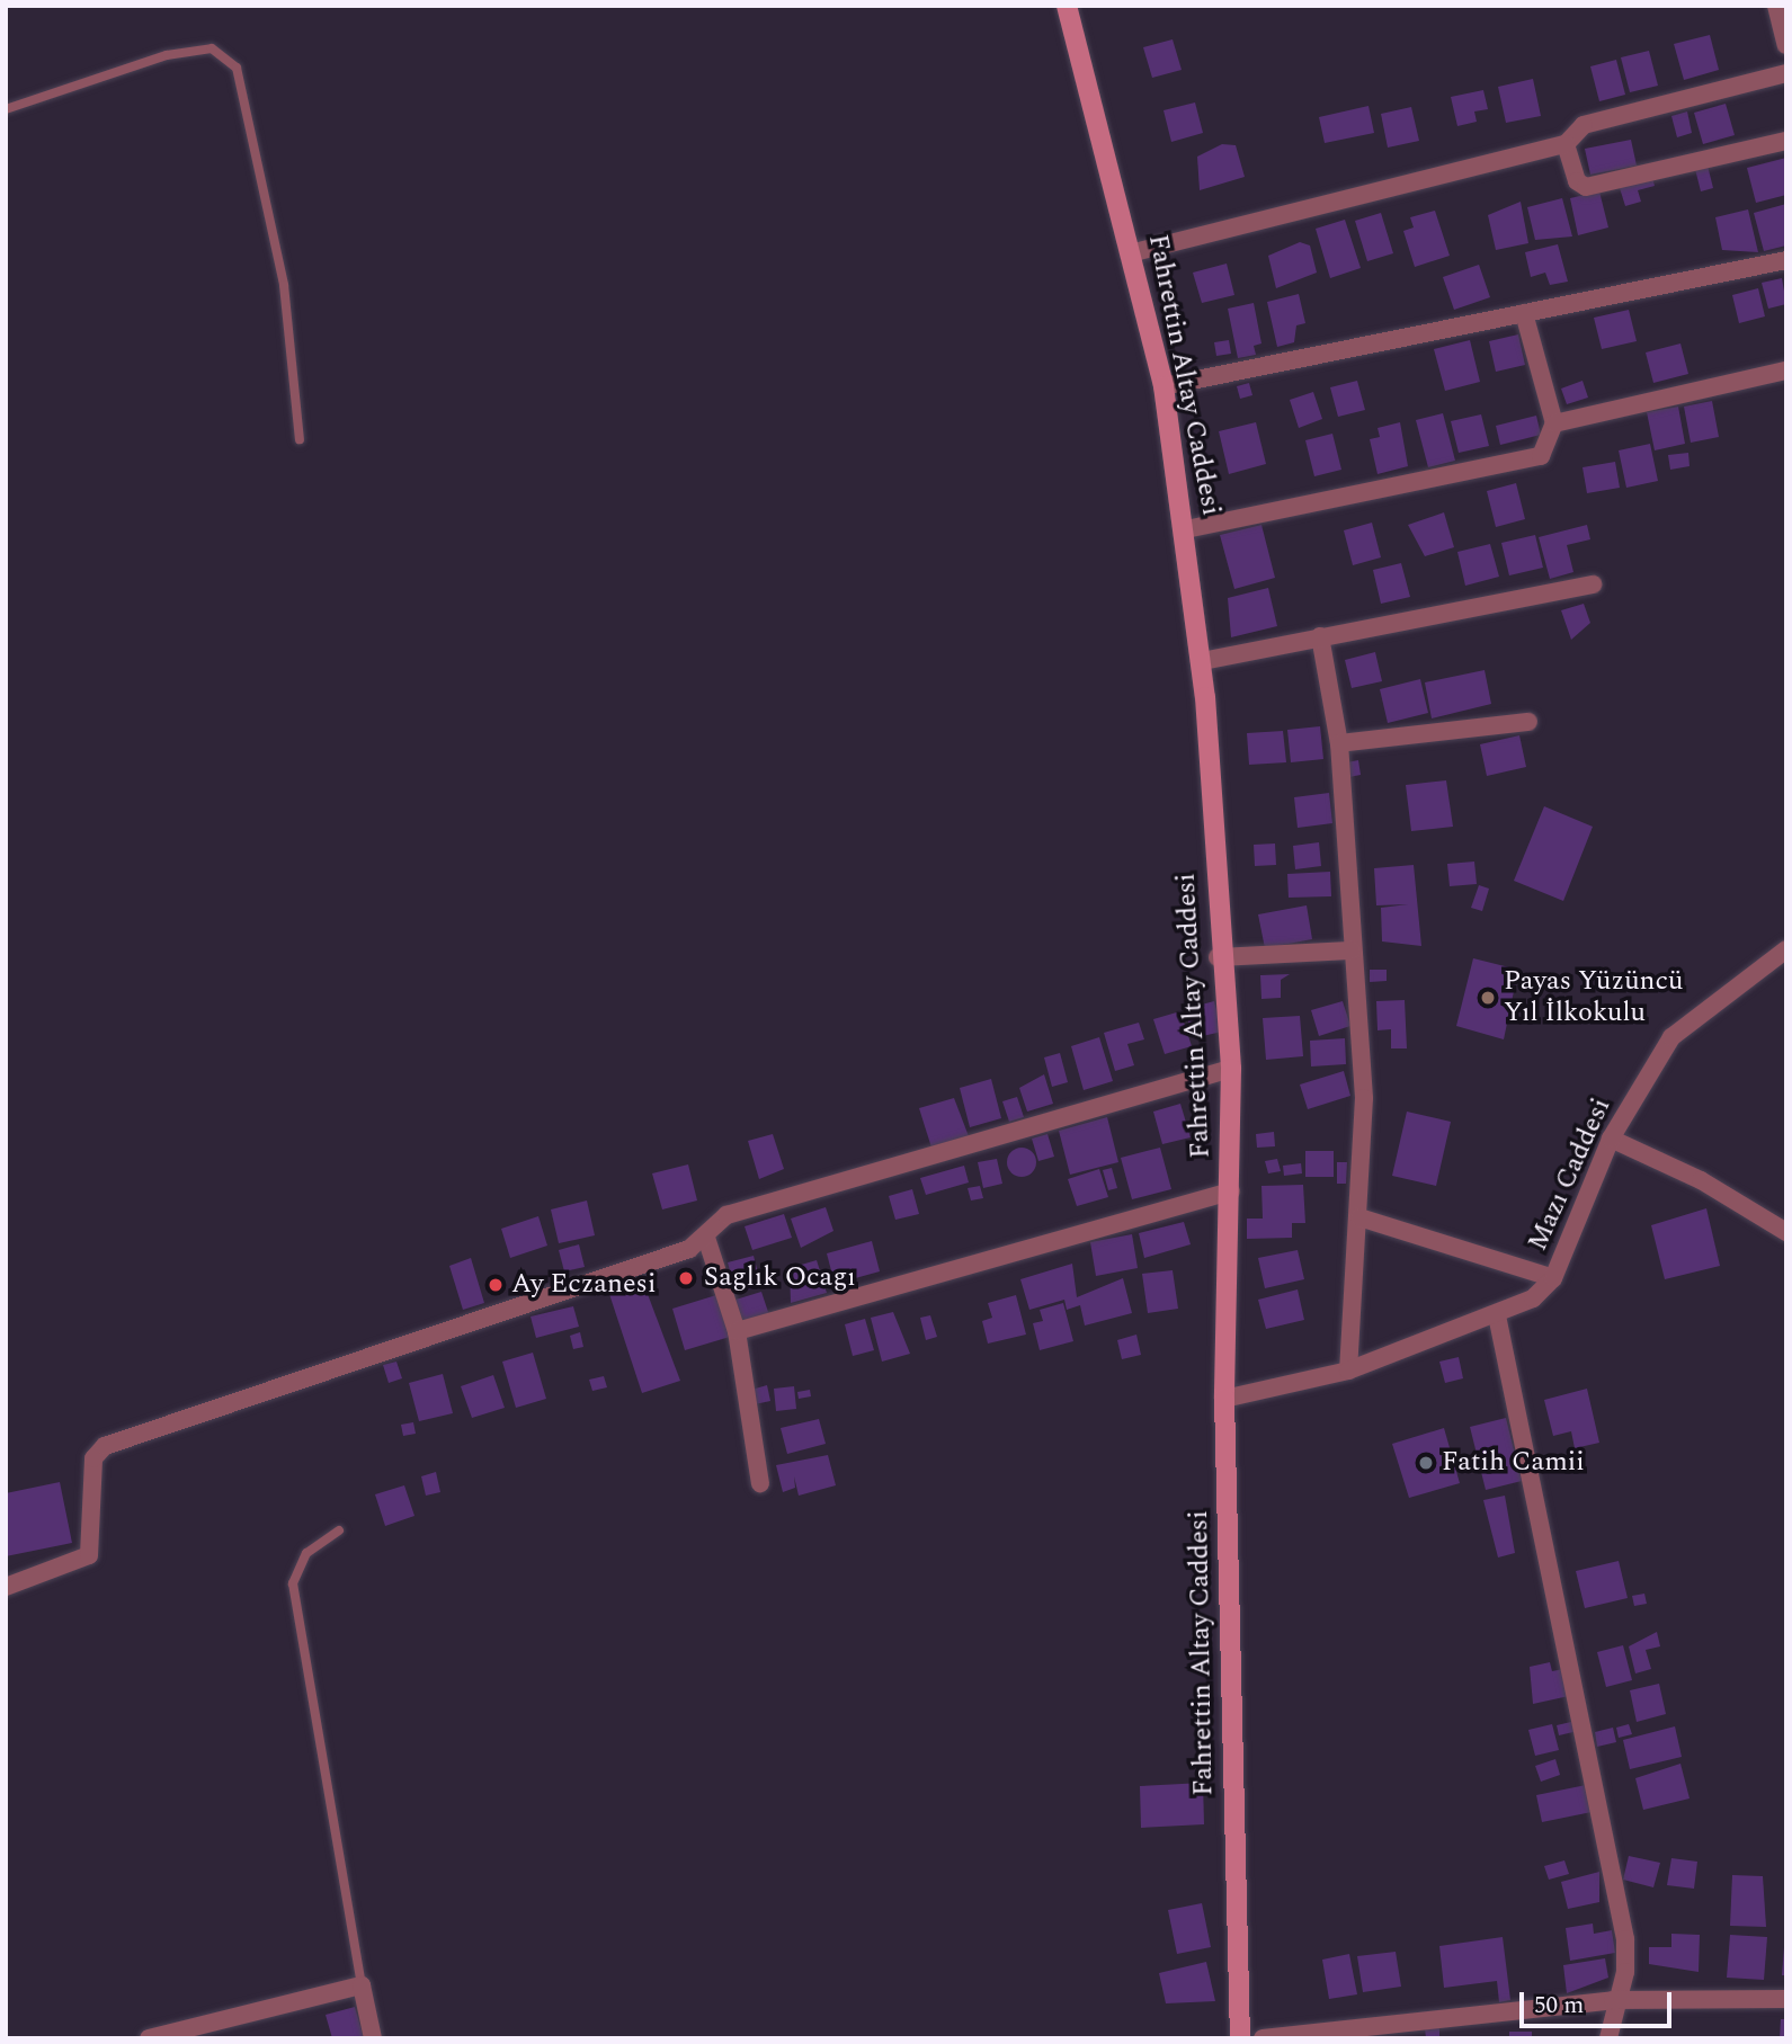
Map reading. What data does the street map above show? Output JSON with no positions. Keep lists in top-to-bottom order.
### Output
{
  "streets": {
    "street": ["Fahrettin Altay Caddesi", "Mazı Caddesi"]
  },
  "crossings": [
    ["Fahrettin Altay Caddesi", "Mazı Caddesi"]
  ],
  "places": [
    "Payas Yüzüncü Yıl İlkokulu",
    "Saglık Ocagı",
    "Ay Eczanesi",
    "Fatih Camii"
  ],
  "scale_bar": "50 m"
}
